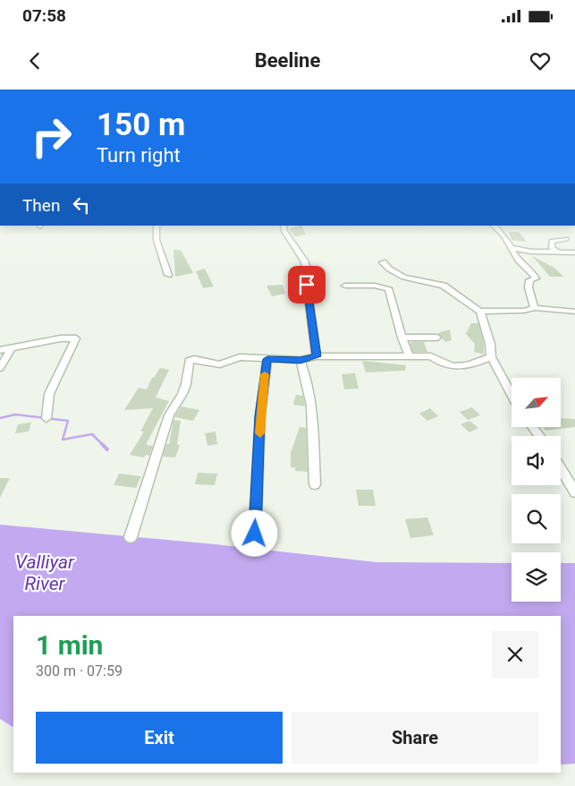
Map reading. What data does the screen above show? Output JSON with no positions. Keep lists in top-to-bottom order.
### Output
{
  "water": ["Valliyar River"],
  "north": "top right",
  "page": {
    "status": "07:58",
    "header": "Beeline",
    "turn": ["150 m", "Turn right"],
    "then": "Then",
    "heading": ["1 min", "300 m · 07:59"],
    "buttons": ["Exit", "Share"]
  }
}
